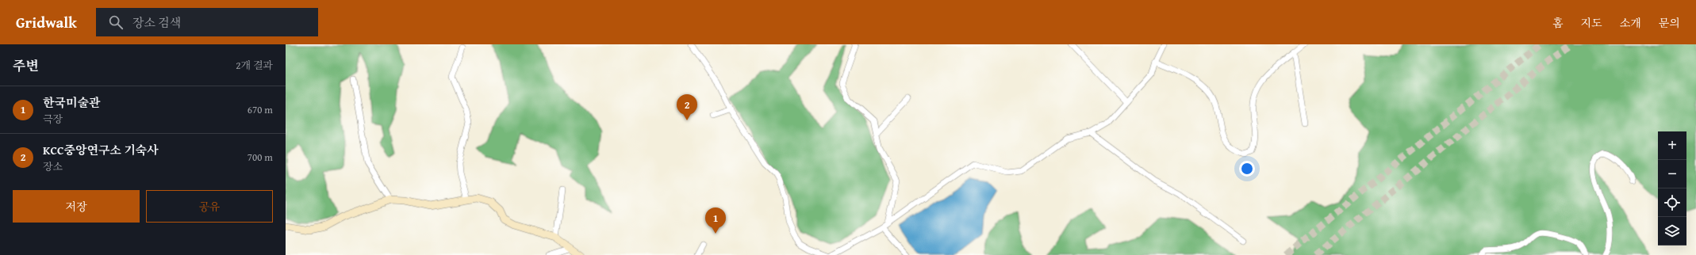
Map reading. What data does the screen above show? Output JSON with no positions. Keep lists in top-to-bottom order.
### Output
{
  "page": {
    "header": "Gridwalk",
    "search": "장소 검색",
    "nav": [
      "홈",
      "지도",
      "소개",
      "문의"
    ],
    "heading": ["주변", "2개 결과"],
    "list": [
      {
        "mark": "1",
        "name": "한국미술관",
        "note": "극장",
        "value": "670 m"
      },
      {
        "mark": "2",
        "name": "KCC중앙연구소 기숙사",
        "note": "장소",
        "value": "700 m"
      }
    ],
    "pins": ["2", "1"],
    "map_buttons": ["+", "−"],
    "buttons": ["저장", "공유"]
  }
}
